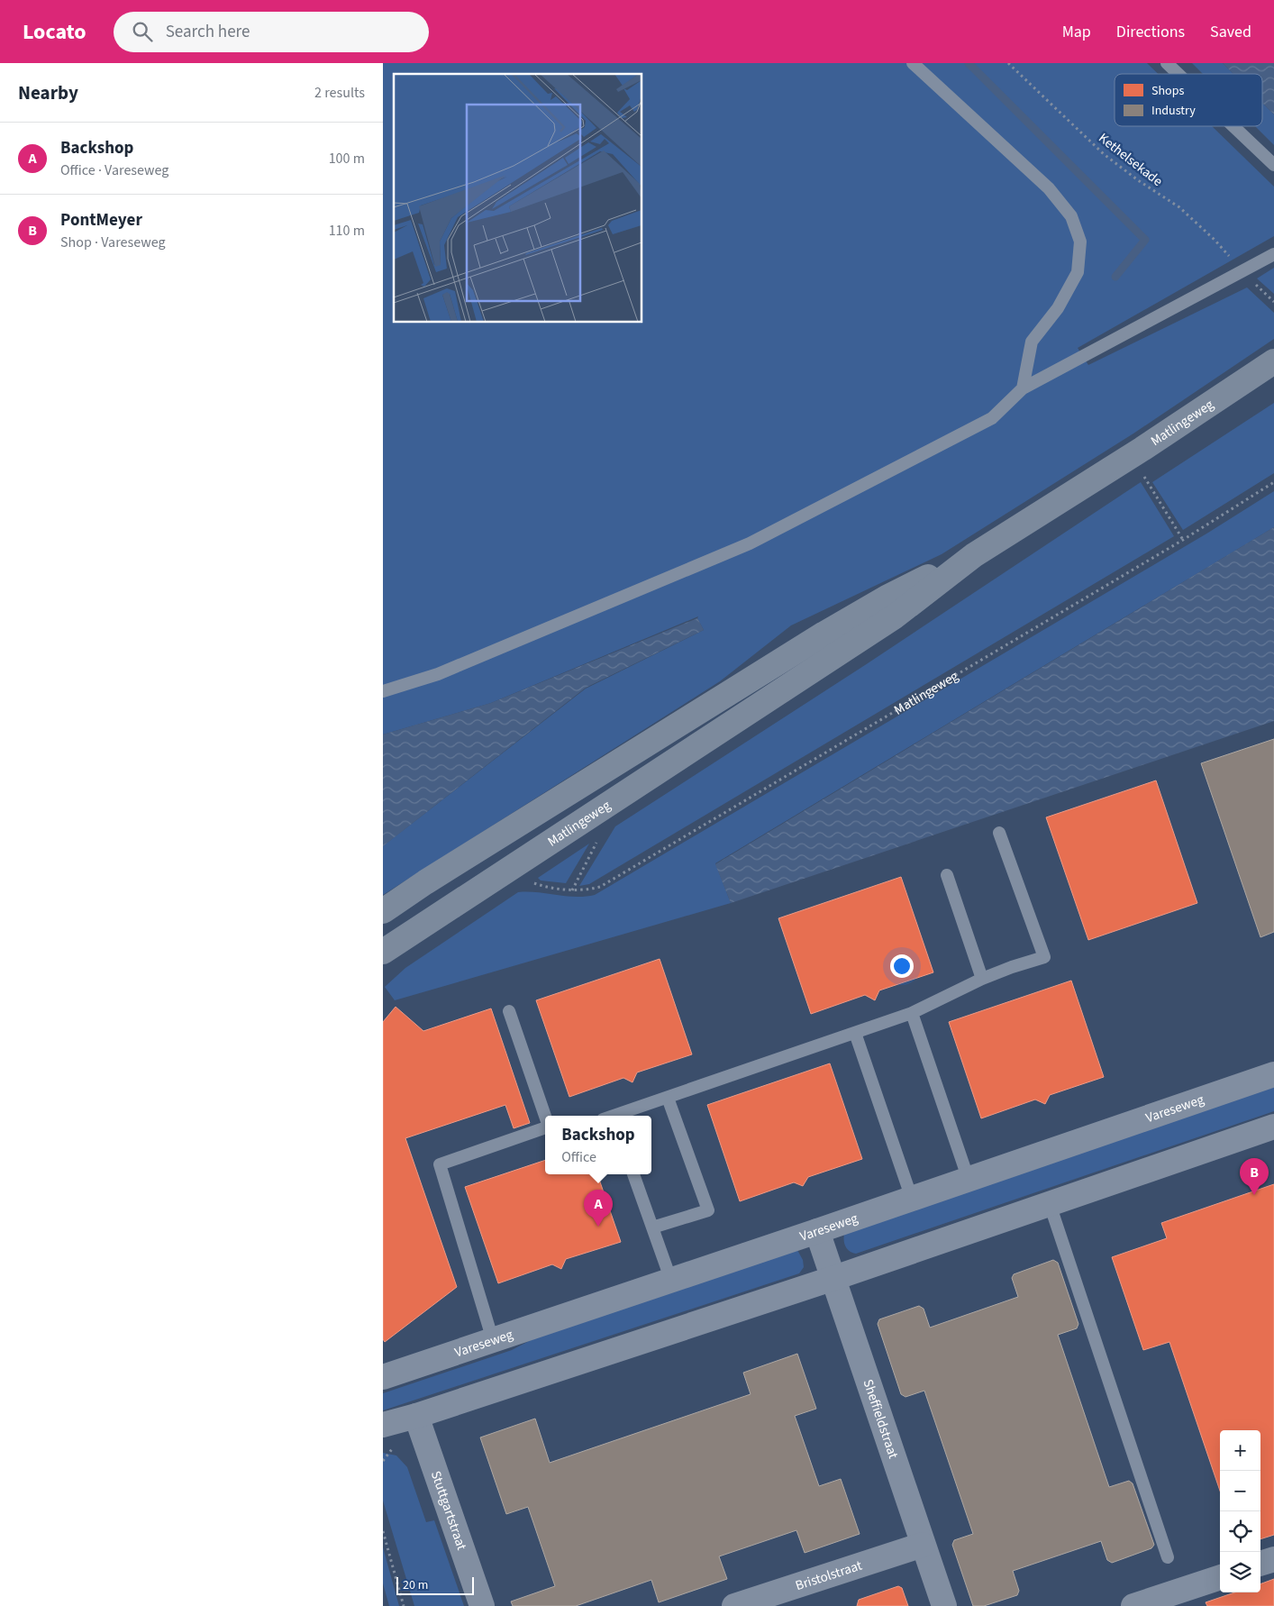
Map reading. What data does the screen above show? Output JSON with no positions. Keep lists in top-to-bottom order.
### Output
{
  "streets": {
    "main road": ["Matlingeweg"],
    "street": [
      "Vareseweg",
      "Sheffieldstraat",
      "Stuttgartstraat",
      "Bristolstraat"
    ],
    "path": ["Kethelsekade"]
  },
  "crossings": [
    ["Vareseweg", "Sheffieldstraat"],
    ["Sheffieldstraat", "Bristolstraat"]
  ],
  "legend": ["Shops", "Industry"],
  "scale_bar": "20 m",
  "page": {
    "header": "Locato",
    "search": "Search here",
    "nav": ["Map", "Directions", "Saved"],
    "heading": ["Nearby", "2 results"],
    "list": [
      {
        "mark": "A",
        "name": "Backshop",
        "note": "Office · Vareseweg",
        "value": "100 m"
      },
      {
        "mark": "B",
        "name": "PontMeyer",
        "note": "Shop · Vareseweg",
        "value": "110 m"
      }
    ],
    "popup": ["Backshop", "Office"],
    "pins": ["B", "A"],
    "map_buttons": ["+", "−"],
    "scale": "20 m"
  }
}
